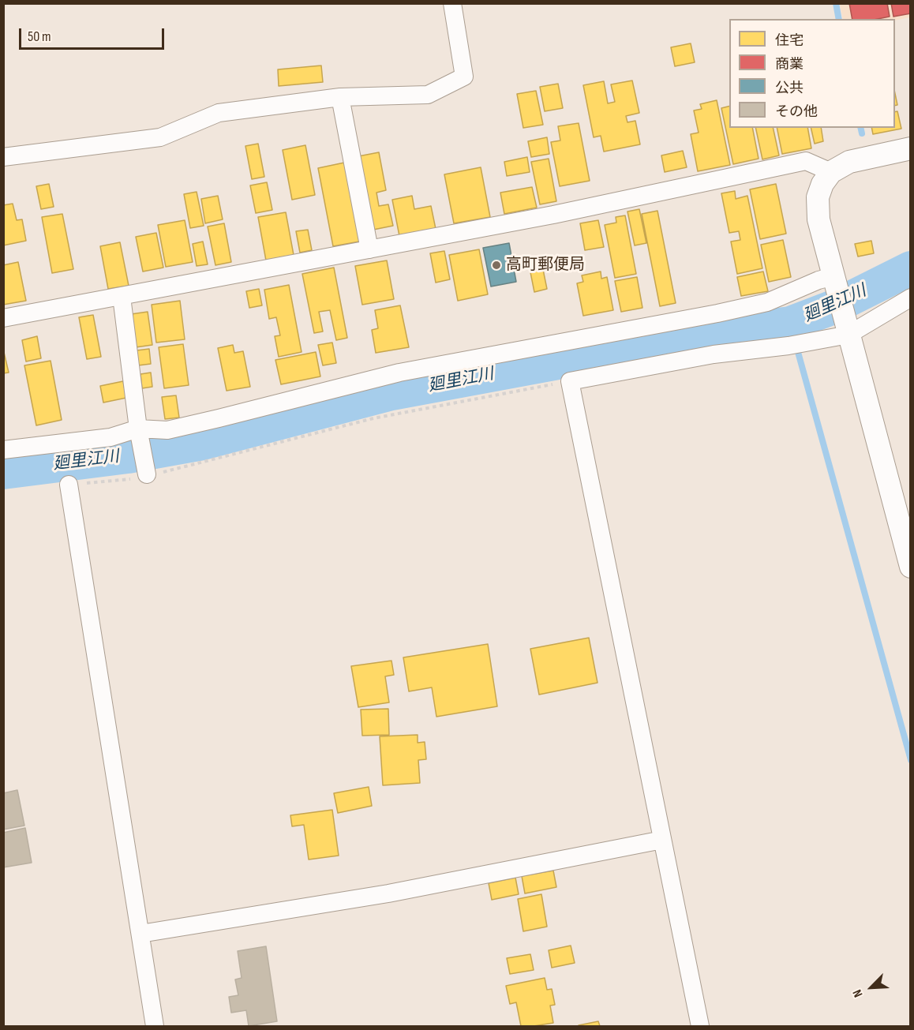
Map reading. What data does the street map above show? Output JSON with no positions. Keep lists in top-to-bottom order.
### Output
{
  "water": ["廻里江川"],
  "places": ["高町郵便局"],
  "legend": [
    "住宅",
    "商業",
    "公共",
    "その他"
  ],
  "scale_bar": "50 m",
  "north": "bottom left"
}
